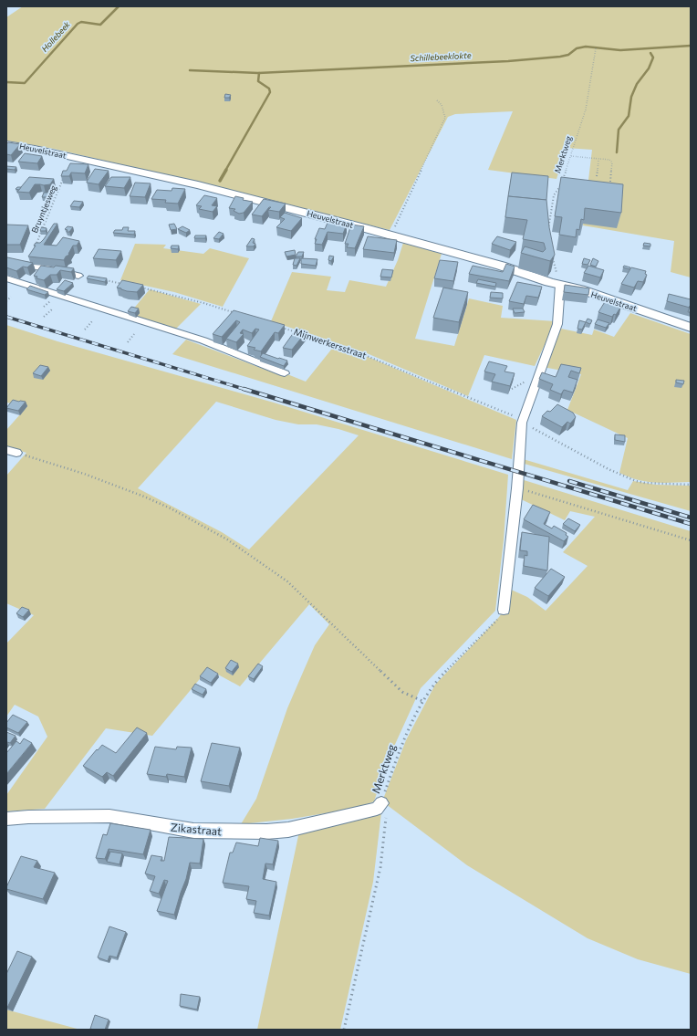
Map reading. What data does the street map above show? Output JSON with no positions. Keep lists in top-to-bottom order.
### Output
{
  "streets": {
    "street": ["Heuvelstraat", "Zikastraat"],
    "path": ["Merktweg", "Bruyntjesweg", "Mijnwerkersstraat"]
  },
  "crossings": [
    ["Heuvelstraat", "Bruyntjesweg"],
    ["Merktweg", "Zikastraat"]
  ],
  "water": ["Hollebeek", "Schillebeeklokte"]
}
